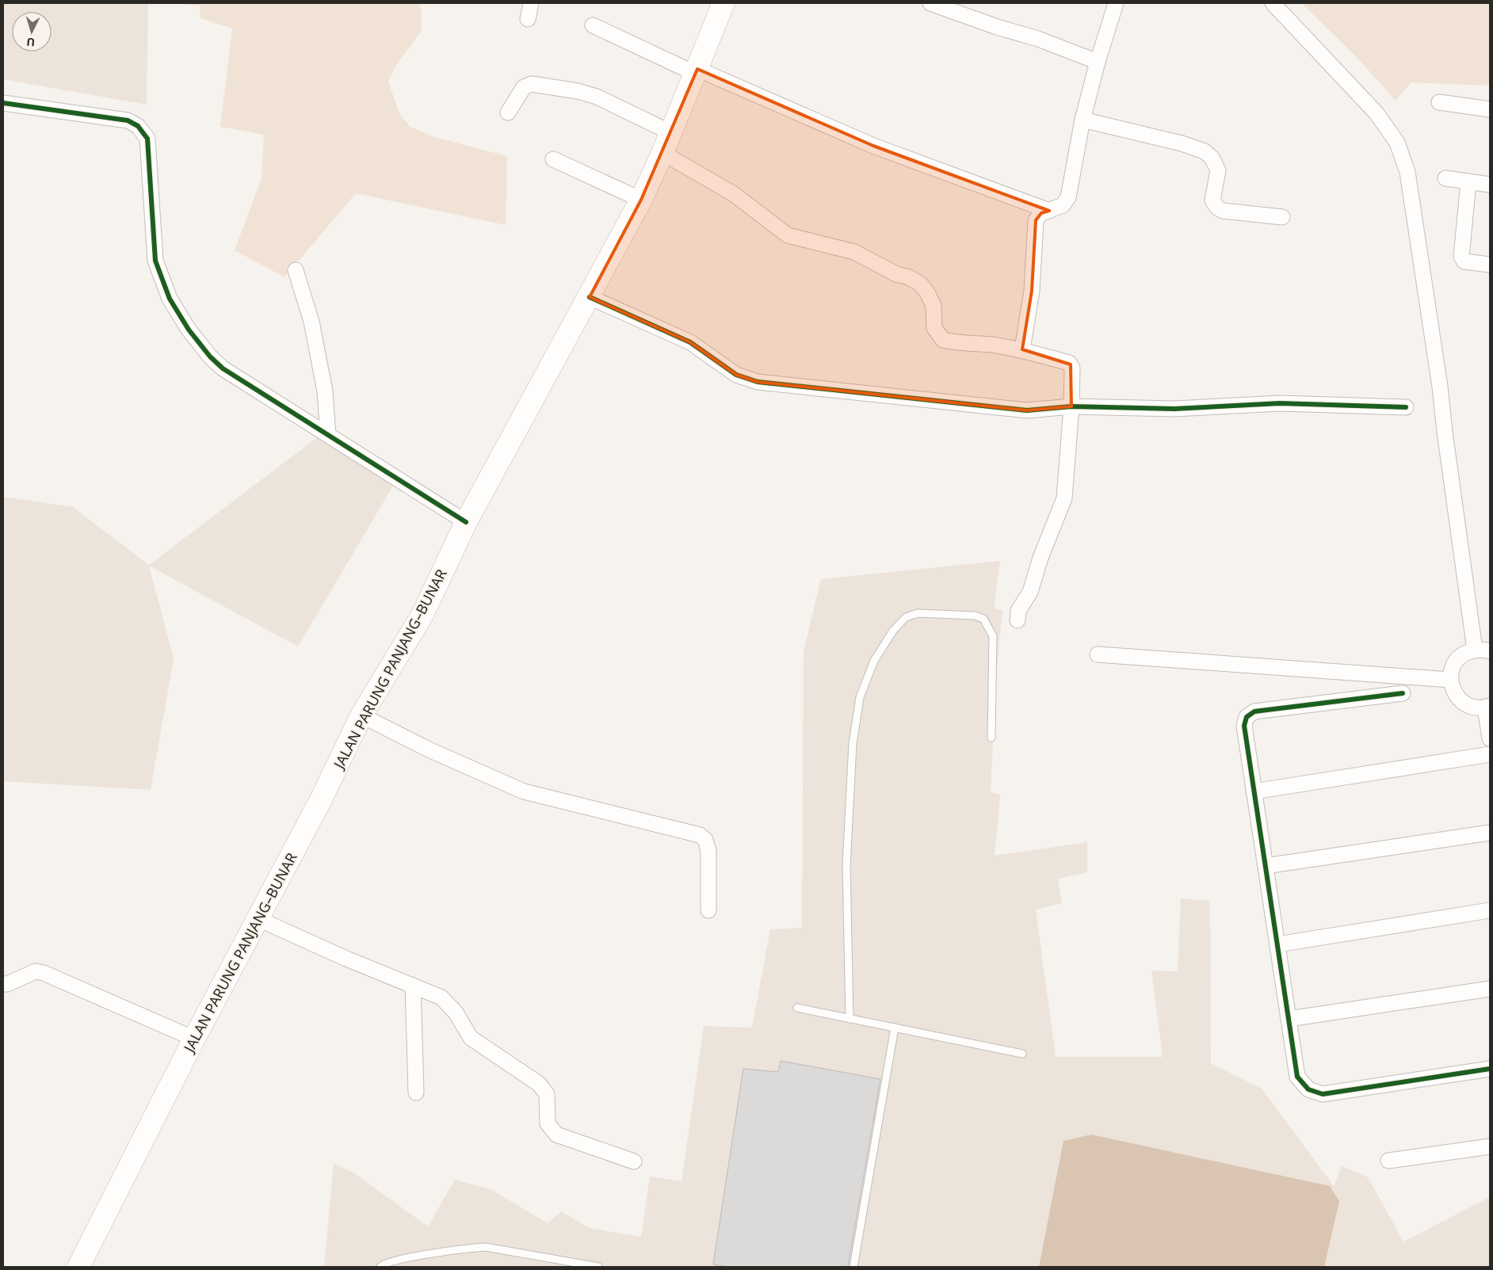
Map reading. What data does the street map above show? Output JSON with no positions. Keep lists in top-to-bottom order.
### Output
{
  "streets": {
    "main road": ["JALAN PARUNG PANJANG–BUNAR"]
  },
  "north": "bottom"
}
